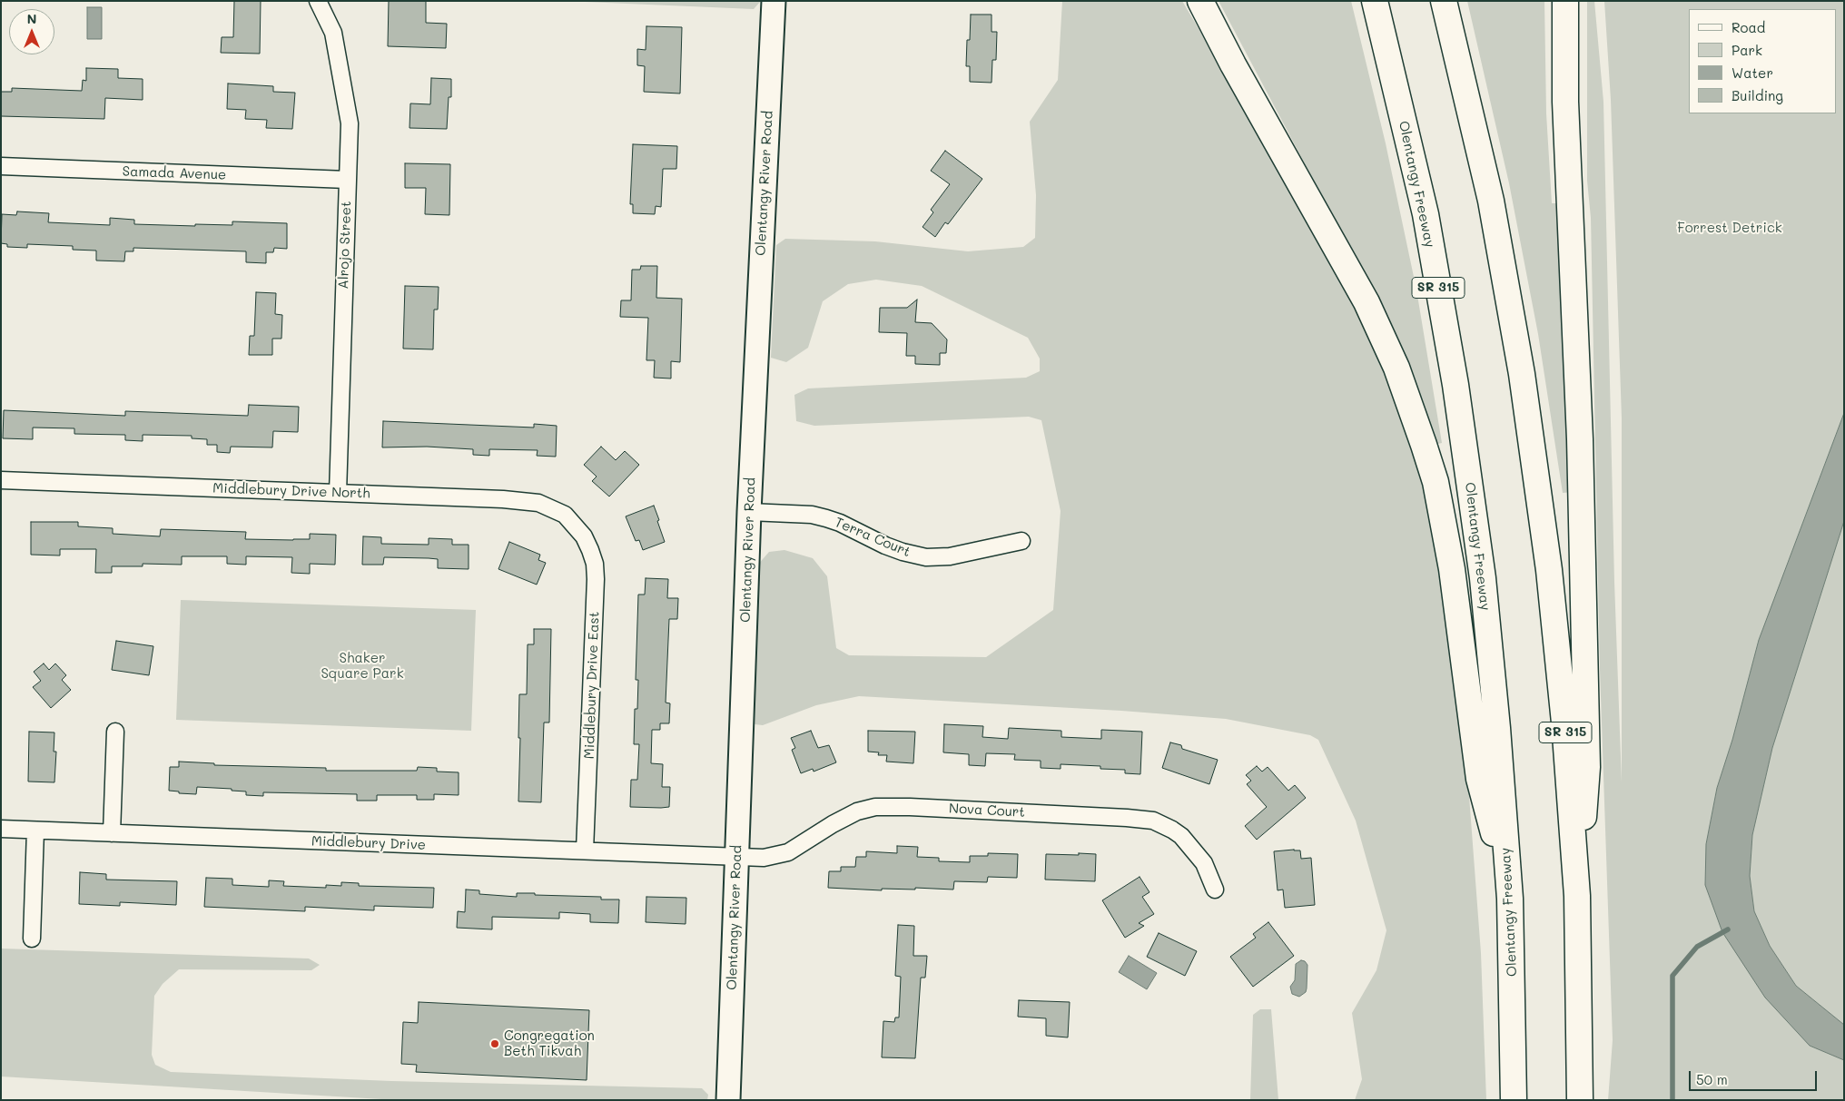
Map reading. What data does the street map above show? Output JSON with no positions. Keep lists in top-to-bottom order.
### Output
{
  "streets": {
    "highway": ["Olentangy Freeway", "SR 315"],
    "main road": ["Olentangy River Road"],
    "street": [
      "Samada Avenue",
      "Alrojo Street",
      "Middlebury Drive North",
      "Terra Court",
      "Middlebury Drive East",
      "Nova Court",
      "Middlebury Drive"
    ]
  },
  "crossings": [
    ["Samada Avenue", "Alrojo Street"],
    ["Olentangy River Road", "Terra Court"],
    ["Olentangy River Road", "Nova Court"],
    ["Olentangy River Road", "Middlebury Drive"],
    ["Alrojo Street", "Middlebury Drive North"],
    ["Middlebury Drive North", "Middlebury Drive East"],
    ["Middlebury Drive East", "Middlebury Drive"],
    ["Nova Court", "Middlebury Drive"]
  ],
  "parks": ["Forrest Detrick", "Shaker Square Park"],
  "places": ["Congregation Beth Tikvah"],
  "legend": [
    "Road",
    "Park",
    "Water",
    "Building"
  ],
  "scale_bar": "50 m",
  "north": "top"
}
